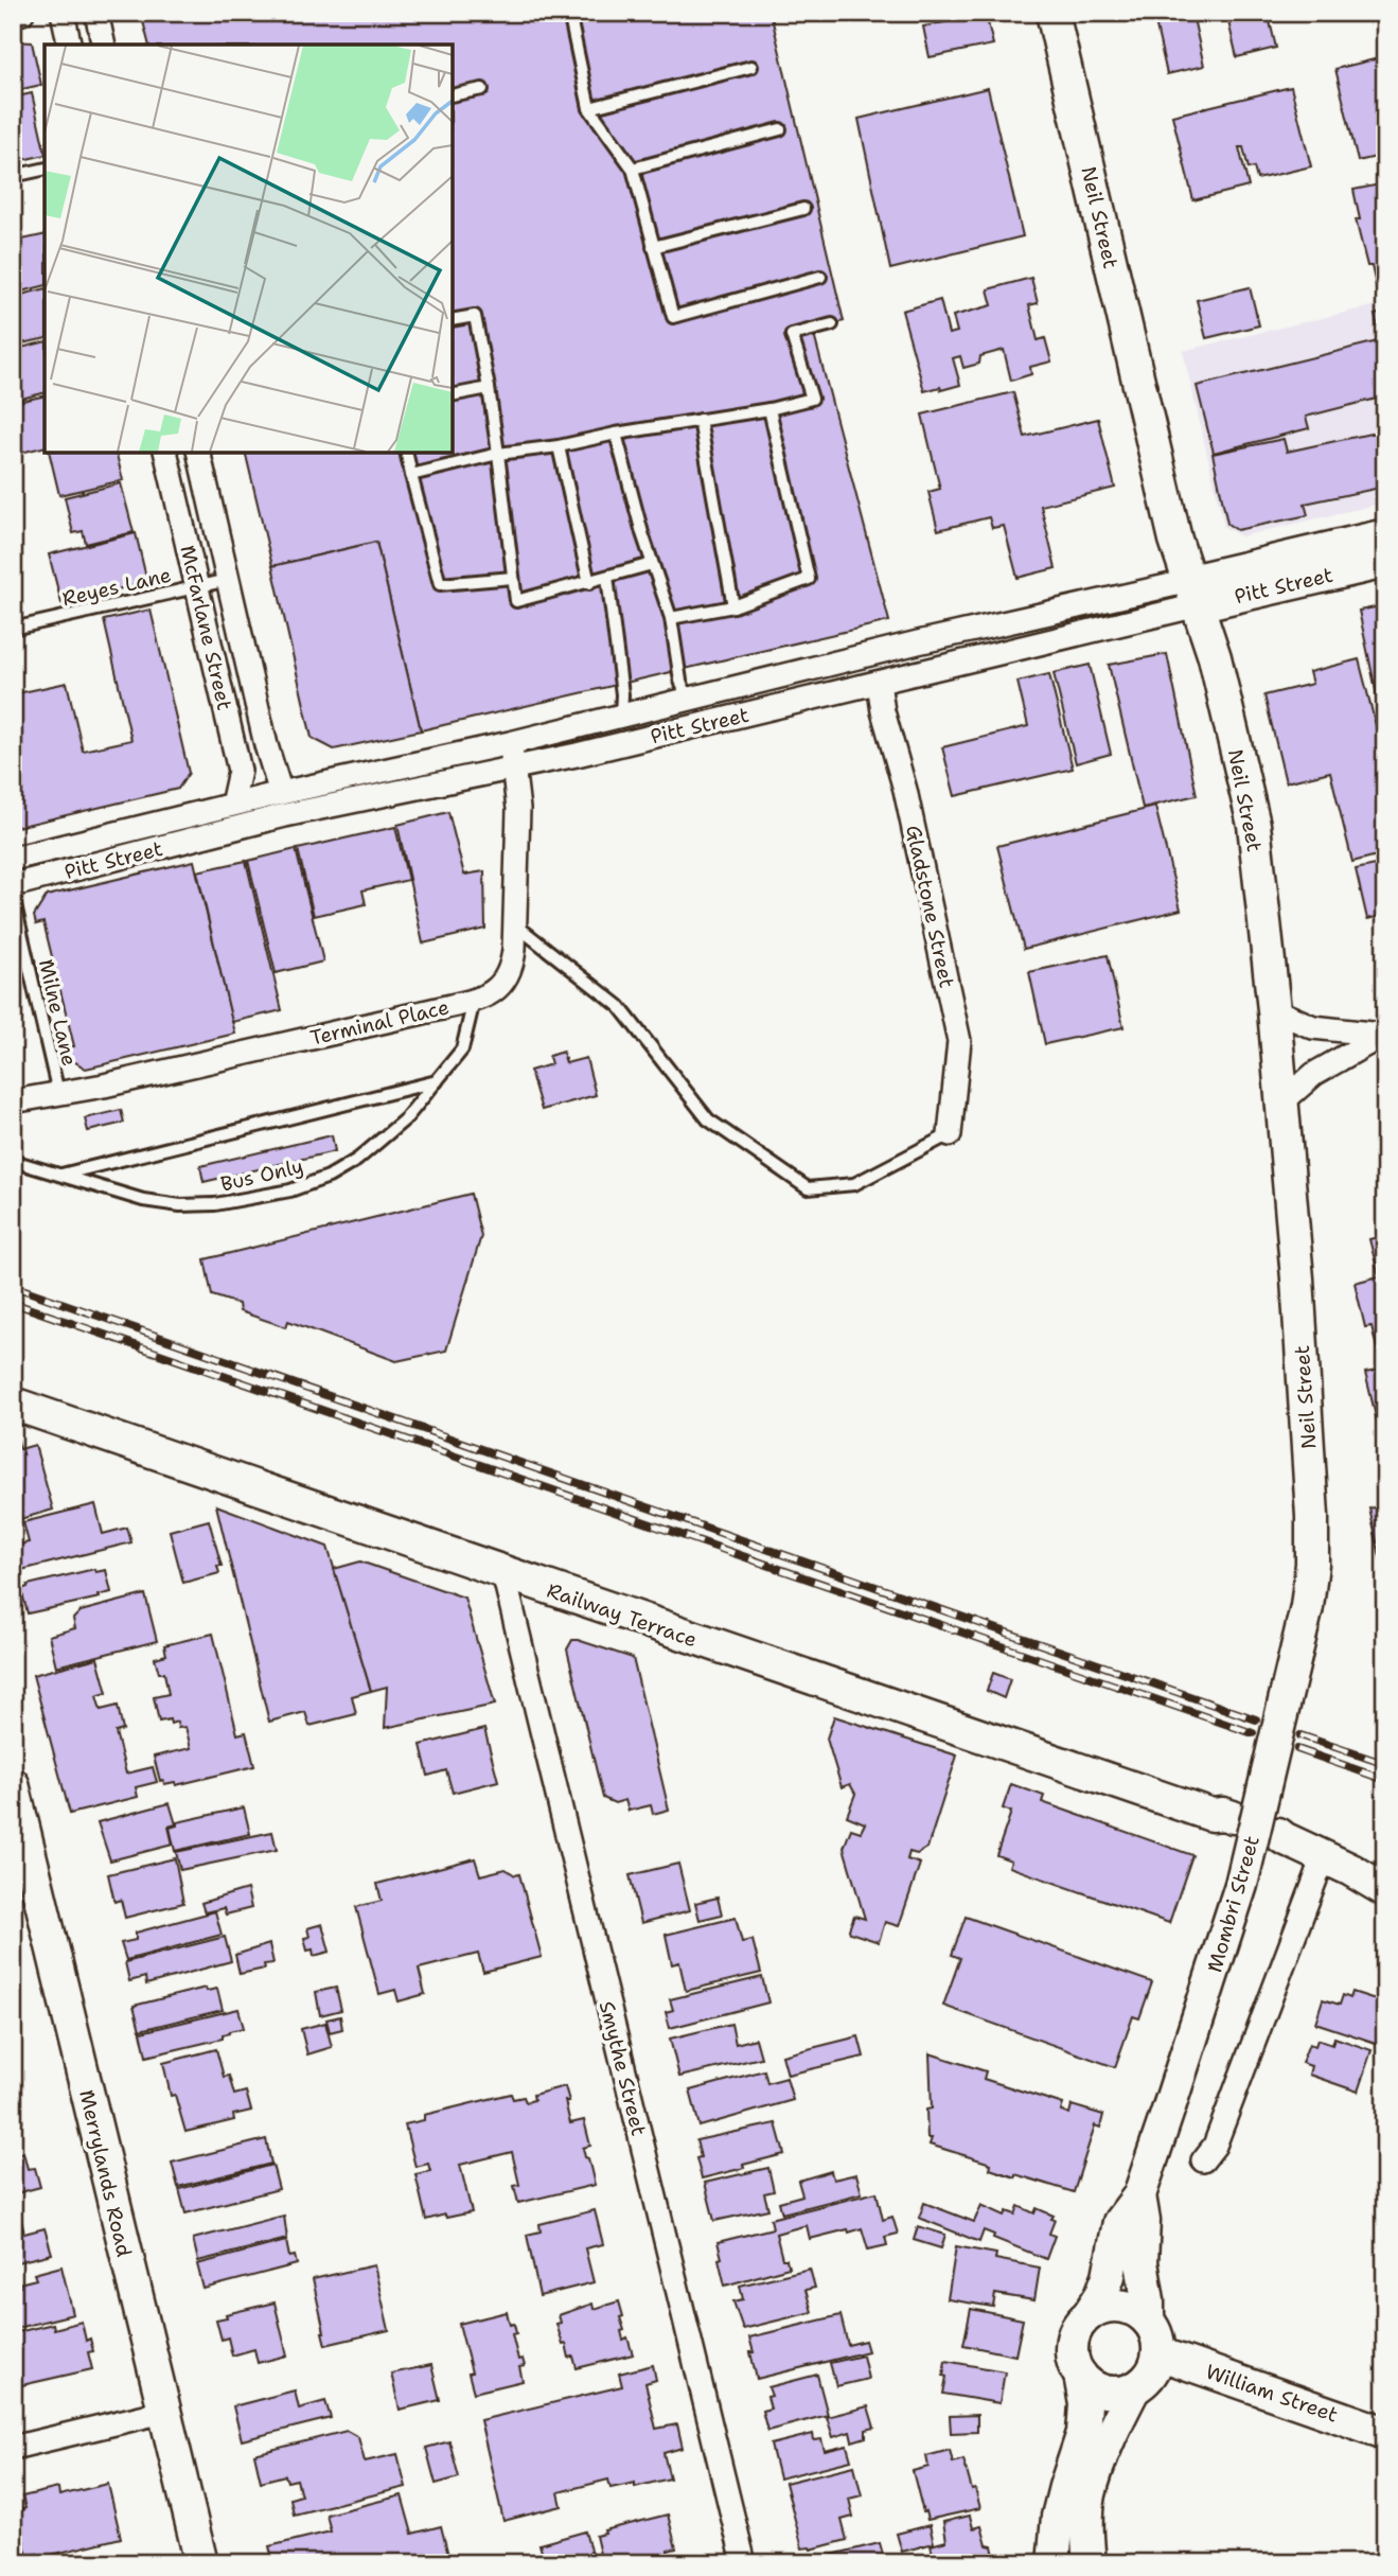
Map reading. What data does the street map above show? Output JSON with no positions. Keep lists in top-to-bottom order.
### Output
{
  "streets": {
    "main road": [
      "Neil Street",
      "Pitt Street",
      "Railway Terrace",
      "Mombri Street",
      "Merrylands Road",
      "William Street"
    ],
    "street": [
      "McFarlane Street",
      "Gladstone Street",
      "Terminal Place",
      "Smythe Street"
    ],
    "lane": ["Reyes Lane", "Milne Lane", "Bus Only"]
  },
  "crossings": [
    ["Neil Street", "Pitt Street"],
    ["Neil Street", "Mombri Street"],
    ["Pitt Street", "McFarlane Street"],
    ["Pitt Street", "Gladstone Street"],
    ["Pitt Street", "Terminal Place"],
    ["Reyes Lane", "McFarlane Street"],
    ["Milne Lane", "Terminal Place"],
    ["Terminal Place", "Bus Only"],
    ["Railway Terrace", "Smythe Street"],
    ["Mombri Street", "William Street"]
  ]
}
